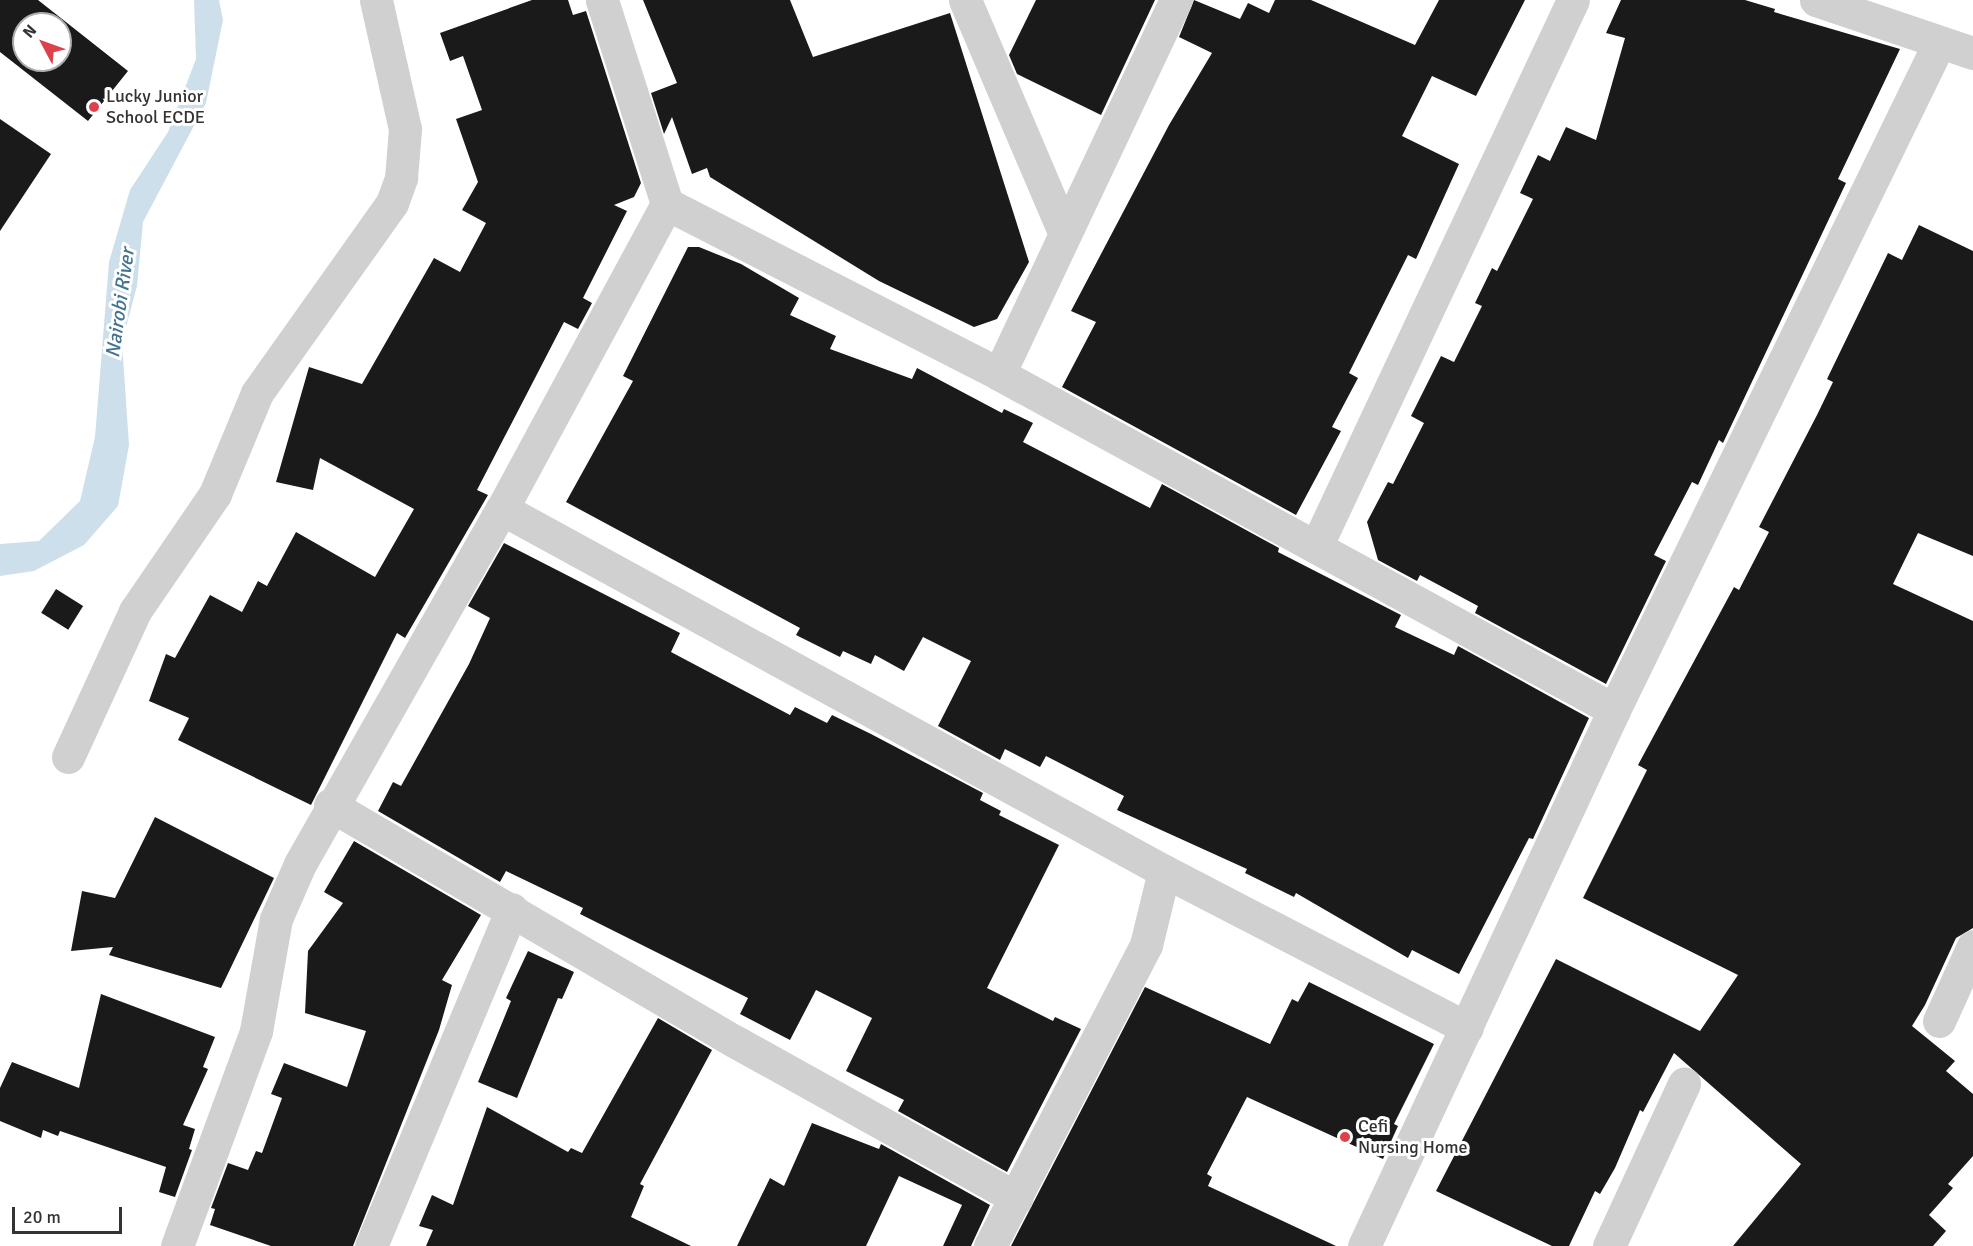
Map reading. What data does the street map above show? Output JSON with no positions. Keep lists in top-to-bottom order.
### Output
{
  "water": ["Nairobi River"],
  "places": ["Lucky Junior School ECDE", "Cefi Nursing Home"],
  "scale_bar": "20 m",
  "north": "top left"
}
